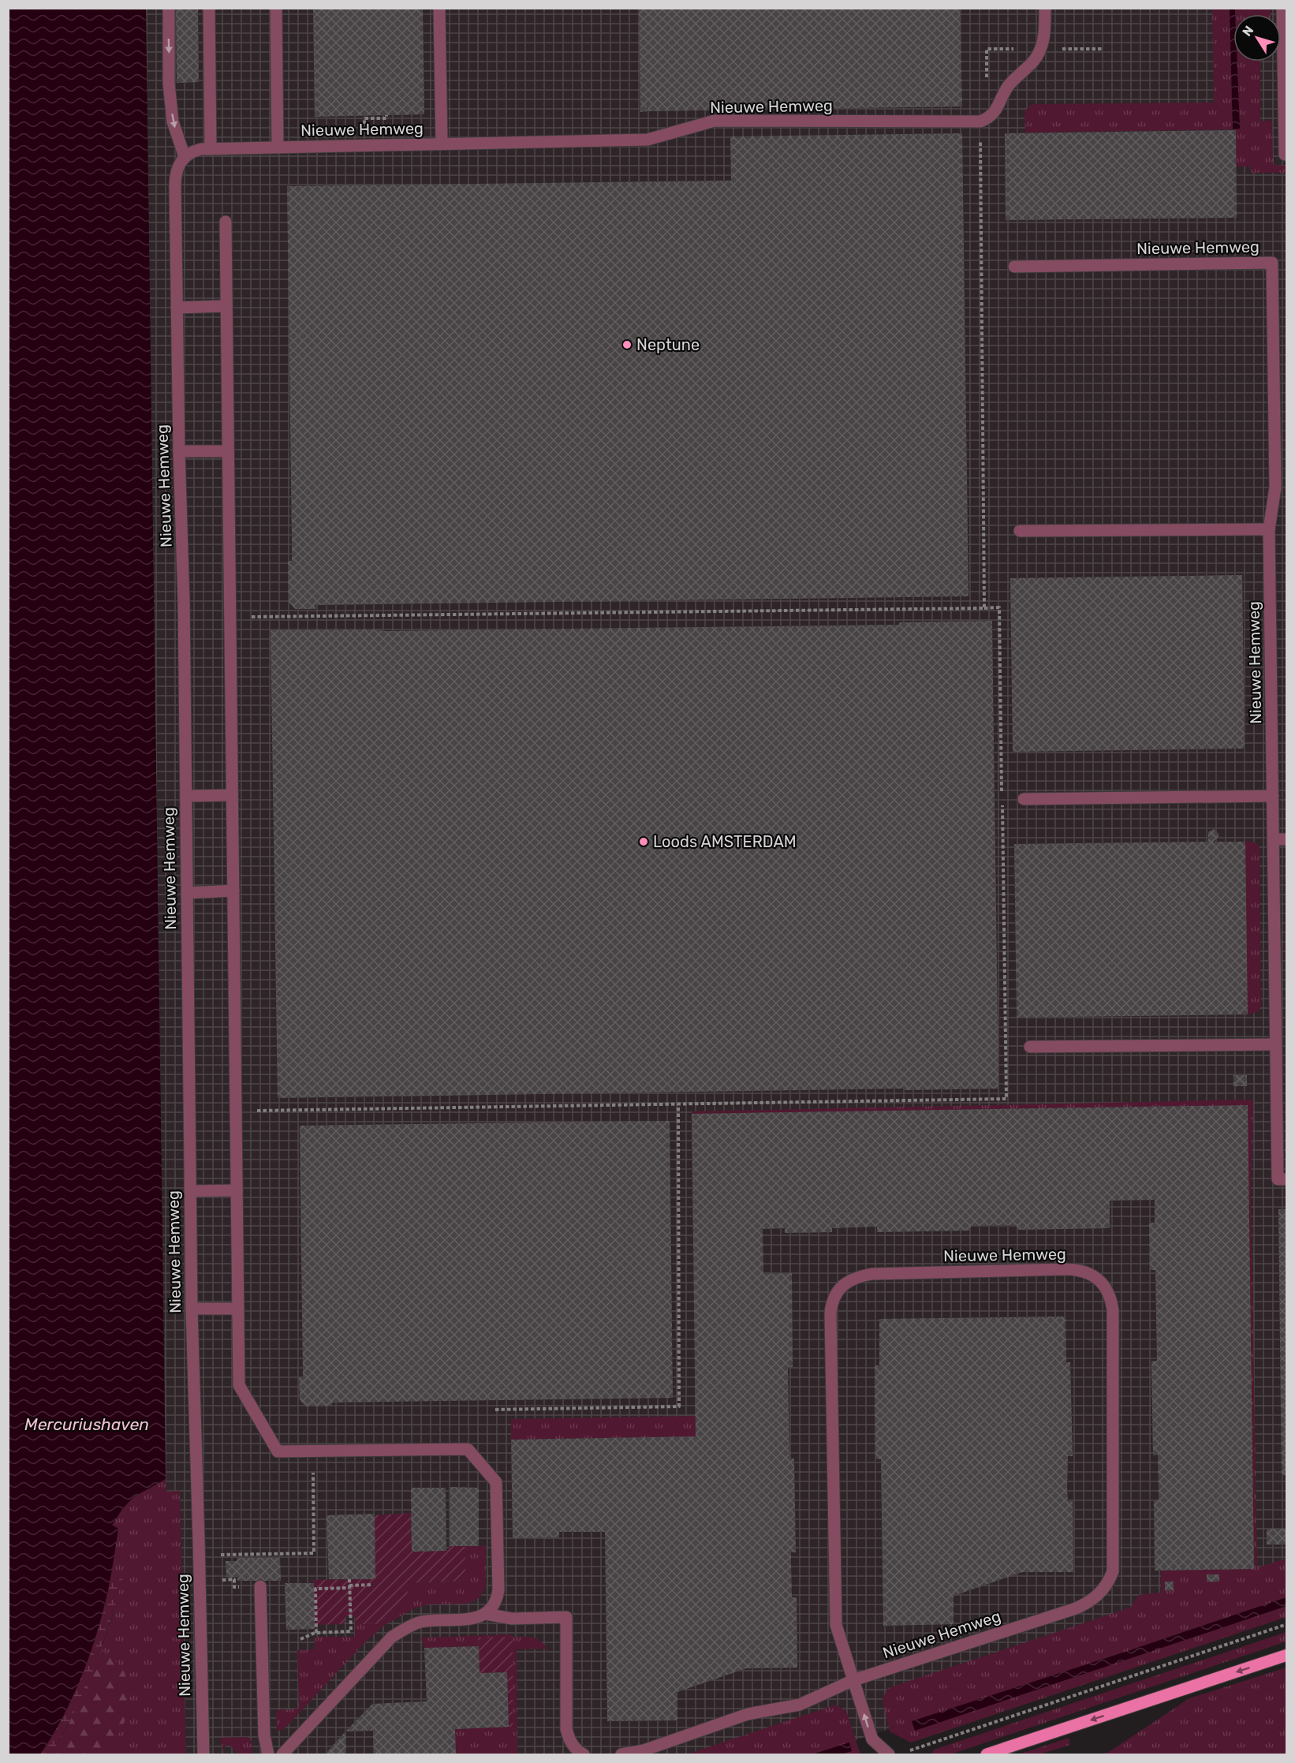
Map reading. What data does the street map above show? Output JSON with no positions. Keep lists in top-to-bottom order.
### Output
{
  "streets": {
    "street": ["Nieuwe Hemweg"]
  },
  "water": ["Mercuriushaven"],
  "places": ["Neptune", "Loods AMSTERDAM"],
  "north": "top left"
}
